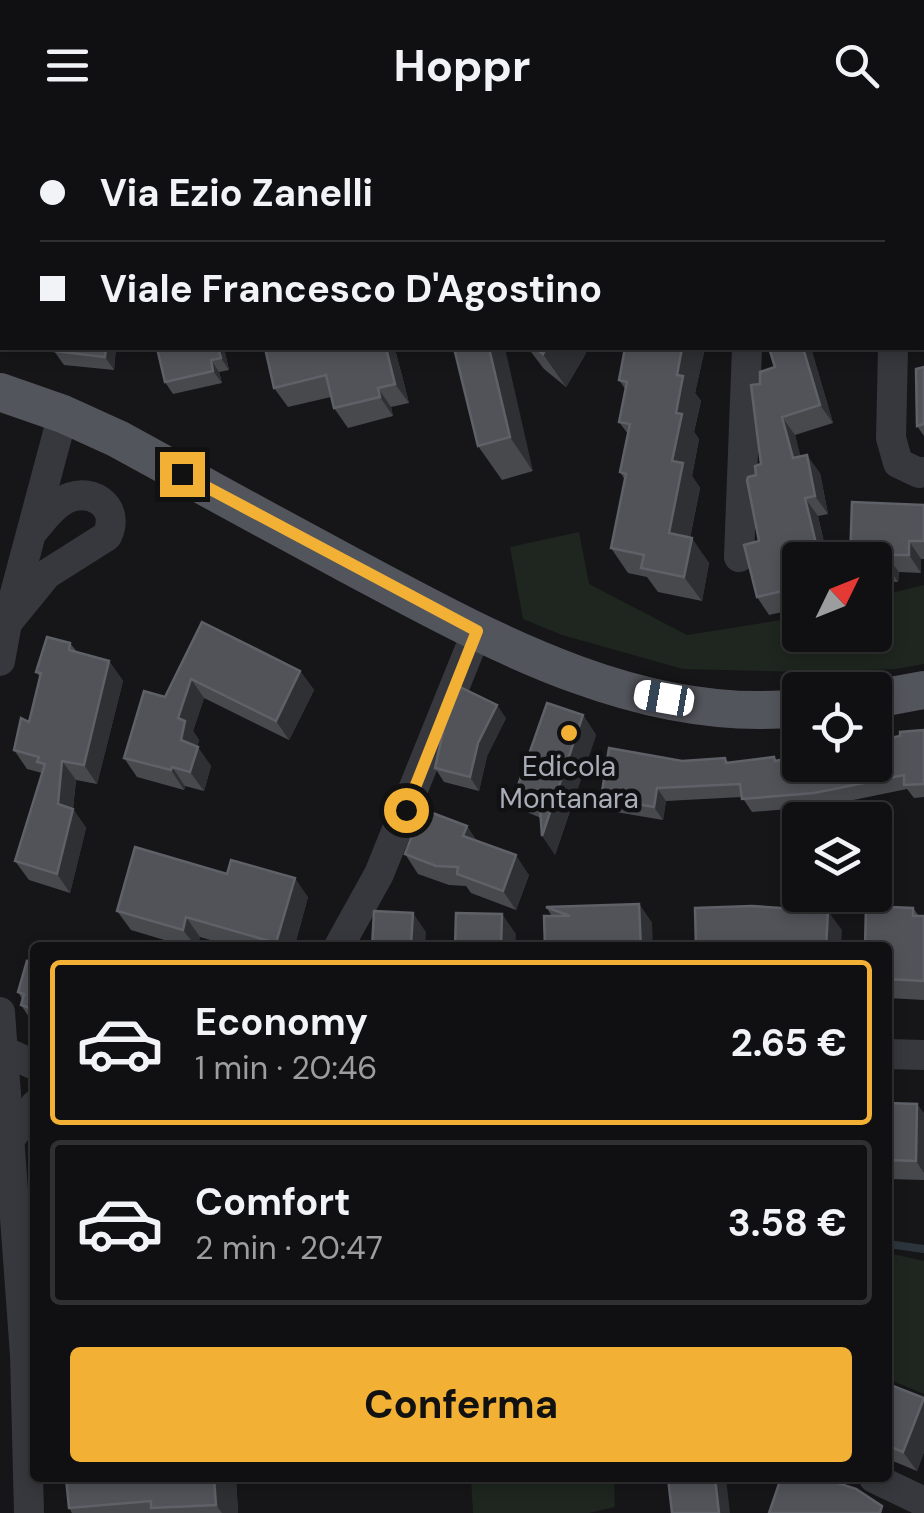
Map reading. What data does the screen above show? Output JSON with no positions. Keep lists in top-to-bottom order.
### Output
{
  "places": ["Edicola Montanara"],
  "north": "top right",
  "page": {
    "header": "Hoppr",
    "banner": ["Via Ezio Zanelli", "Viale Francesco D'Agostino"],
    "list": [
      {
        "name": "Economy",
        "note": "1 min · 20:46",
        "value": "2.65 €"
      },
      {
        "name": "Comfort",
        "note": "2 min · 20:47",
        "value": "3.58 €"
      }
    ],
    "buttons": "Conferma"
  }
}
